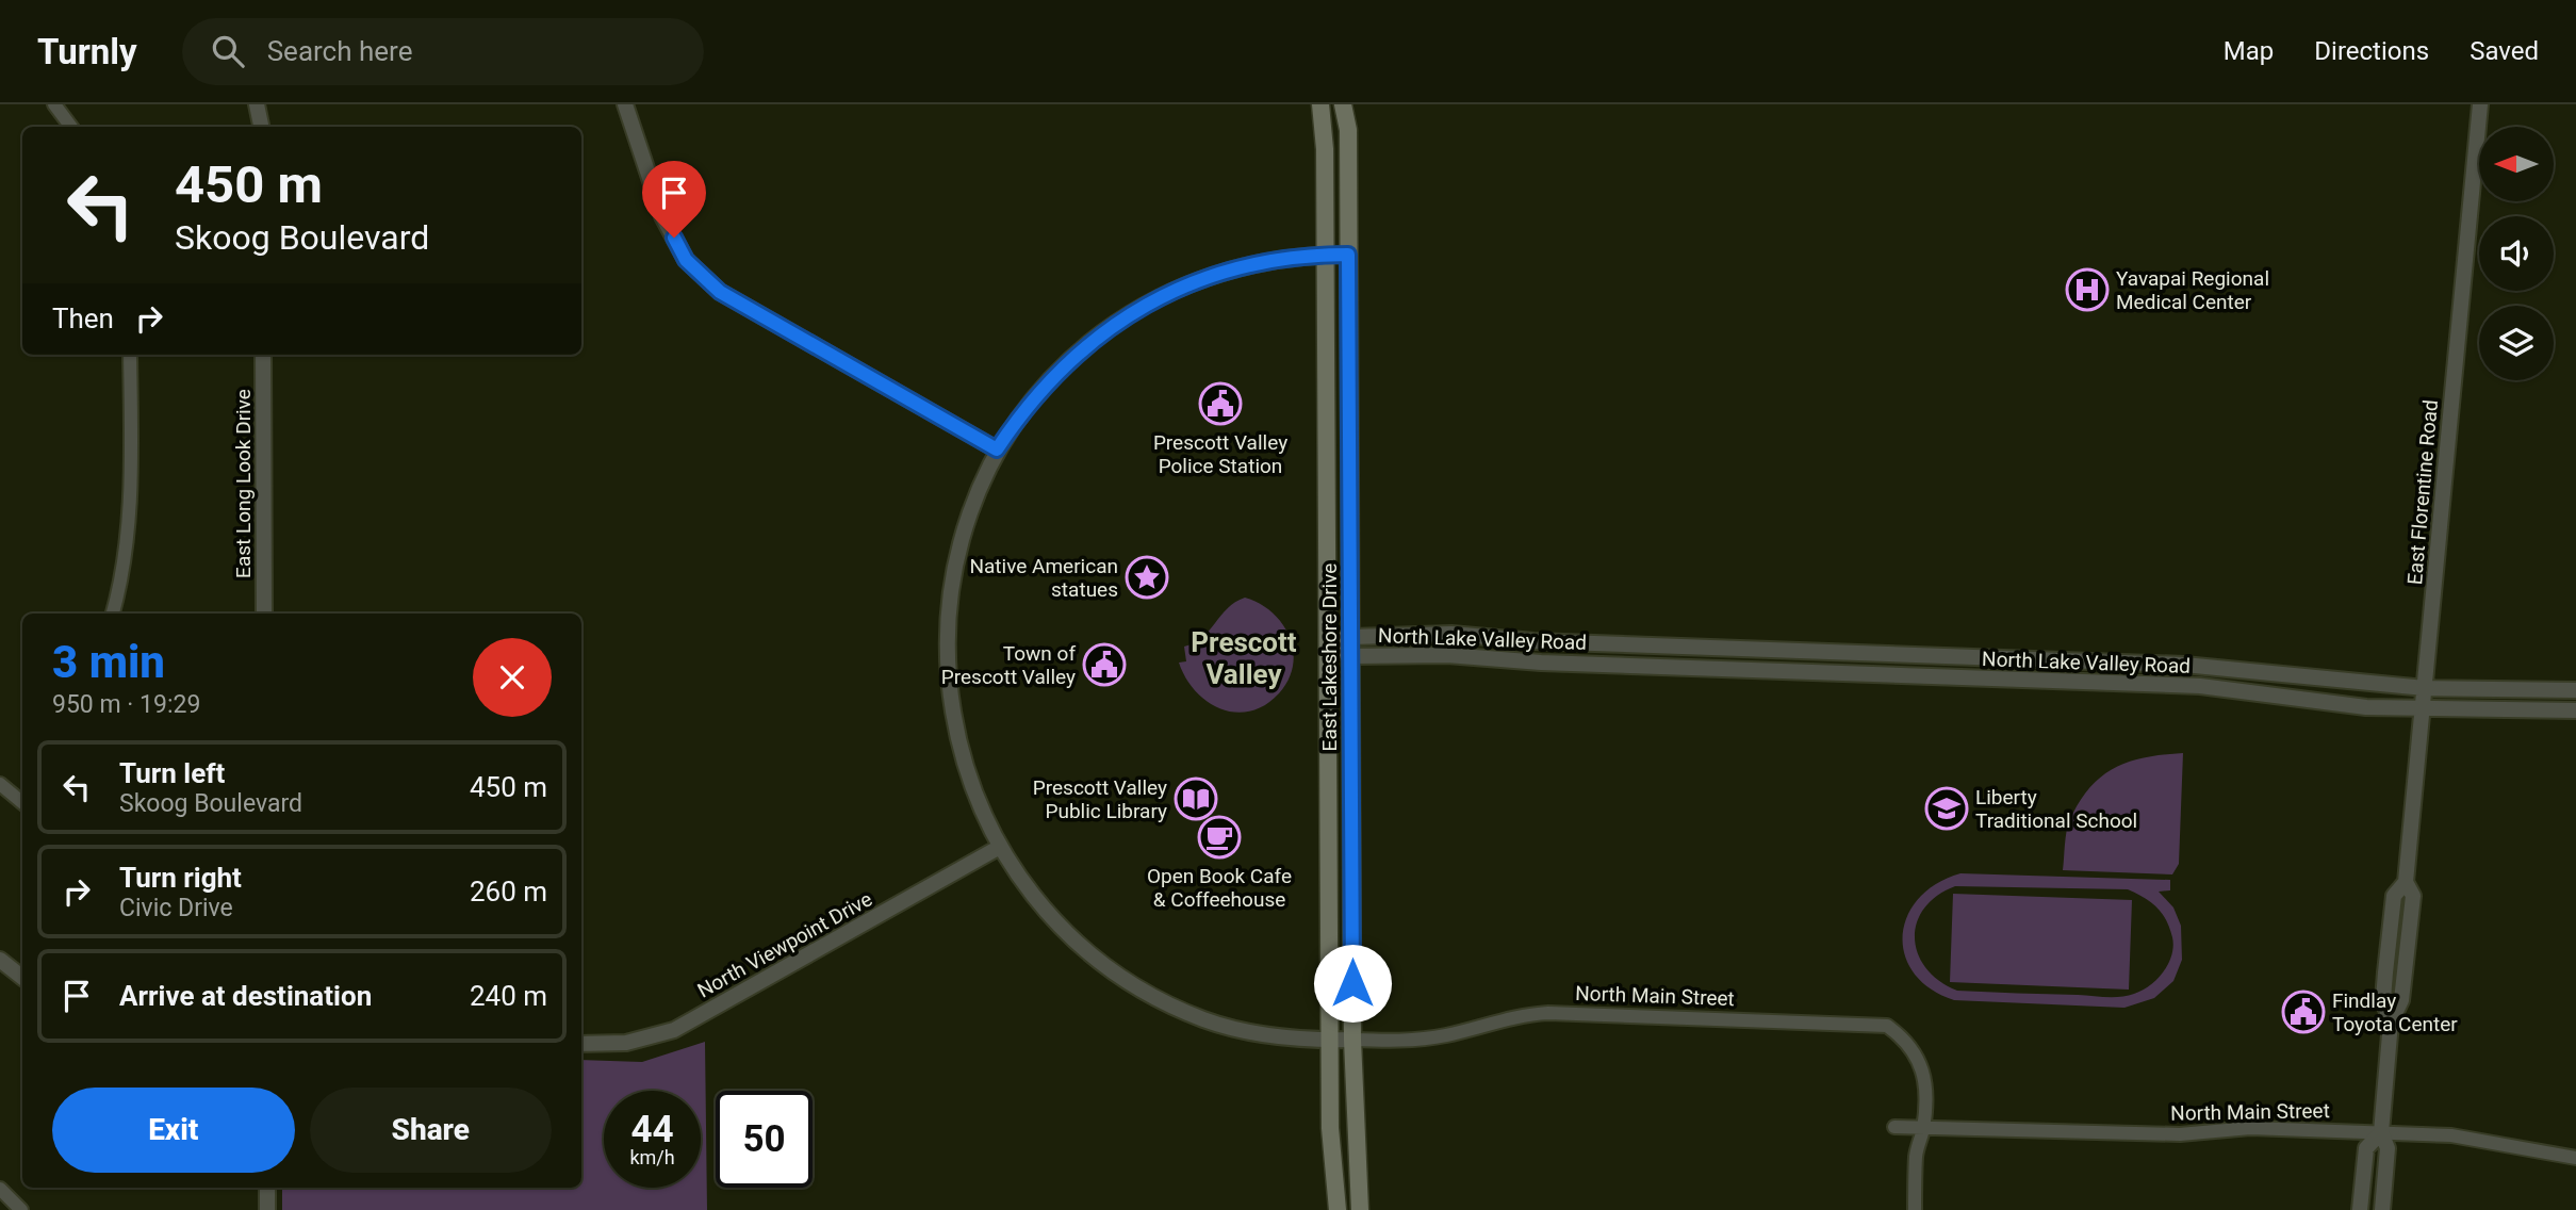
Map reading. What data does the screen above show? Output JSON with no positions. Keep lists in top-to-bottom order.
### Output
{
  "streets": {
    "main road": ["East Lakeshore Drive"],
    "street": [
      "East Long Look Drive",
      "East Florentine Road",
      "North Lake Valley Road",
      "North Viewpoint Drive",
      "North Main Street"
    ]
  },
  "crossings": [
    ["East Florentine Road", "North Lake Valley Road"],
    ["East Florentine Road", "North Main Street"],
    ["North Lake Valley Road", "East Lakeshore Drive"],
    ["East Lakeshore Drive", "North Main Street"]
  ],
  "districts": ["Prescott Valley"],
  "places": {
    "hospital": ["Yavapai Regional Medical Center"],
    "public building": ["Prescott Valley Police Station", "Town of Prescott Valley", "Findlay Toyota Center"],
    "place": ["Native American statues"],
    "library": ["Prescott Valley Public Library"],
    "school or university": ["Liberty Traditional School"],
    "cafe": ["Open Book Cafe & Coffeehouse"]
  },
  "north": "left",
  "page": {
    "header": "Turnly",
    "search": "Search here",
    "nav": ["Map", "Directions", "Saved"],
    "turn": ["450 m", "Skoog Boulevard"],
    "then": "Then",
    "heading": ["3 min", "950 m · 19:29"],
    "list": [
      {
        "name": "Turn left",
        "note": "Skoog Boulevard",
        "value": "450 m"
      },
      {
        "name": "Turn right",
        "note": "Civic Drive",
        "value": "260 m"
      },
      {
        "name": "Arrive at destination",
        "value": "240 m"
      }
    ],
    "buttons": ["Exit", "Share"],
    "speed": "44 km/h",
    "limit": "50"
  }
}
